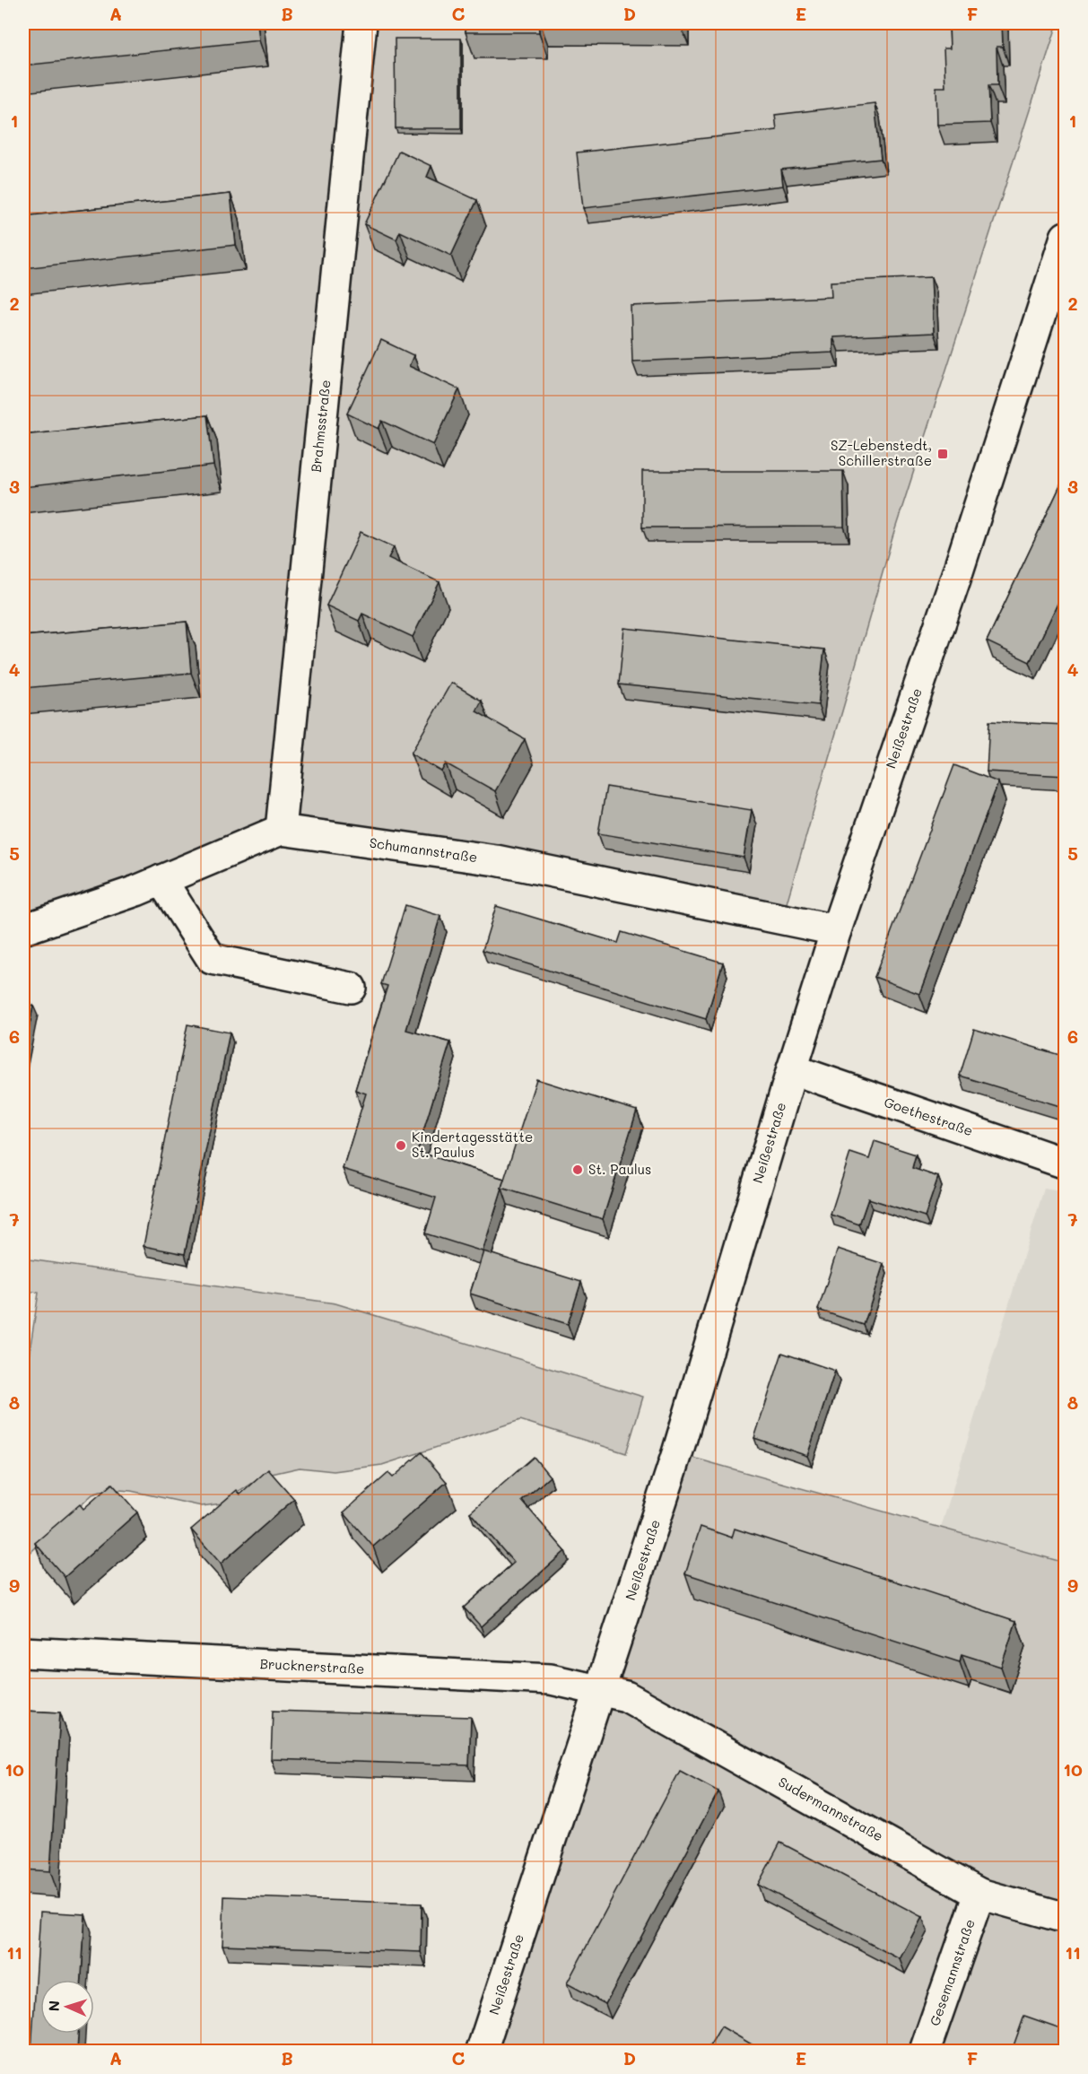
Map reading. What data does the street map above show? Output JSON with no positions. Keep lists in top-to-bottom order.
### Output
{
  "streets": {
    "street": [
      "Brahmsstraße",
      "Neißestraße",
      "Schumannstraße",
      "Goethestraße",
      "Brucknerstraße",
      "Sudermannstraße",
      "Gesemannstraße"
    ]
  },
  "crossings": [
    ["Brahmsstraße", "Schumannstraße"],
    ["Neißestraße", "Schumannstraße"],
    ["Neißestraße", "Goethestraße"],
    ["Neißestraße", "Brucknerstraße"],
    ["Neißestraße", "Sudermannstraße"],
    ["Brucknerstraße", "Sudermannstraße"],
    ["Sudermannstraße", "Gesemannstraße"]
  ],
  "places": {
    "transit": ["SZ-Lebenstedt, Schillerstraße"],
    "other": ["Kindertagesstätte St. Paulus", "St. Paulus"]
  },
  "north": "left",
  "grid": {
    "columns": [
      "A",
      "B",
      "C",
      "D",
      "E",
      "F"
    ],
    "rows": [
      "1",
      "2",
      "3",
      "4",
      "5",
      "6",
      "7",
      "8",
      "9",
      "10",
      "11"
    ]
  }
}
